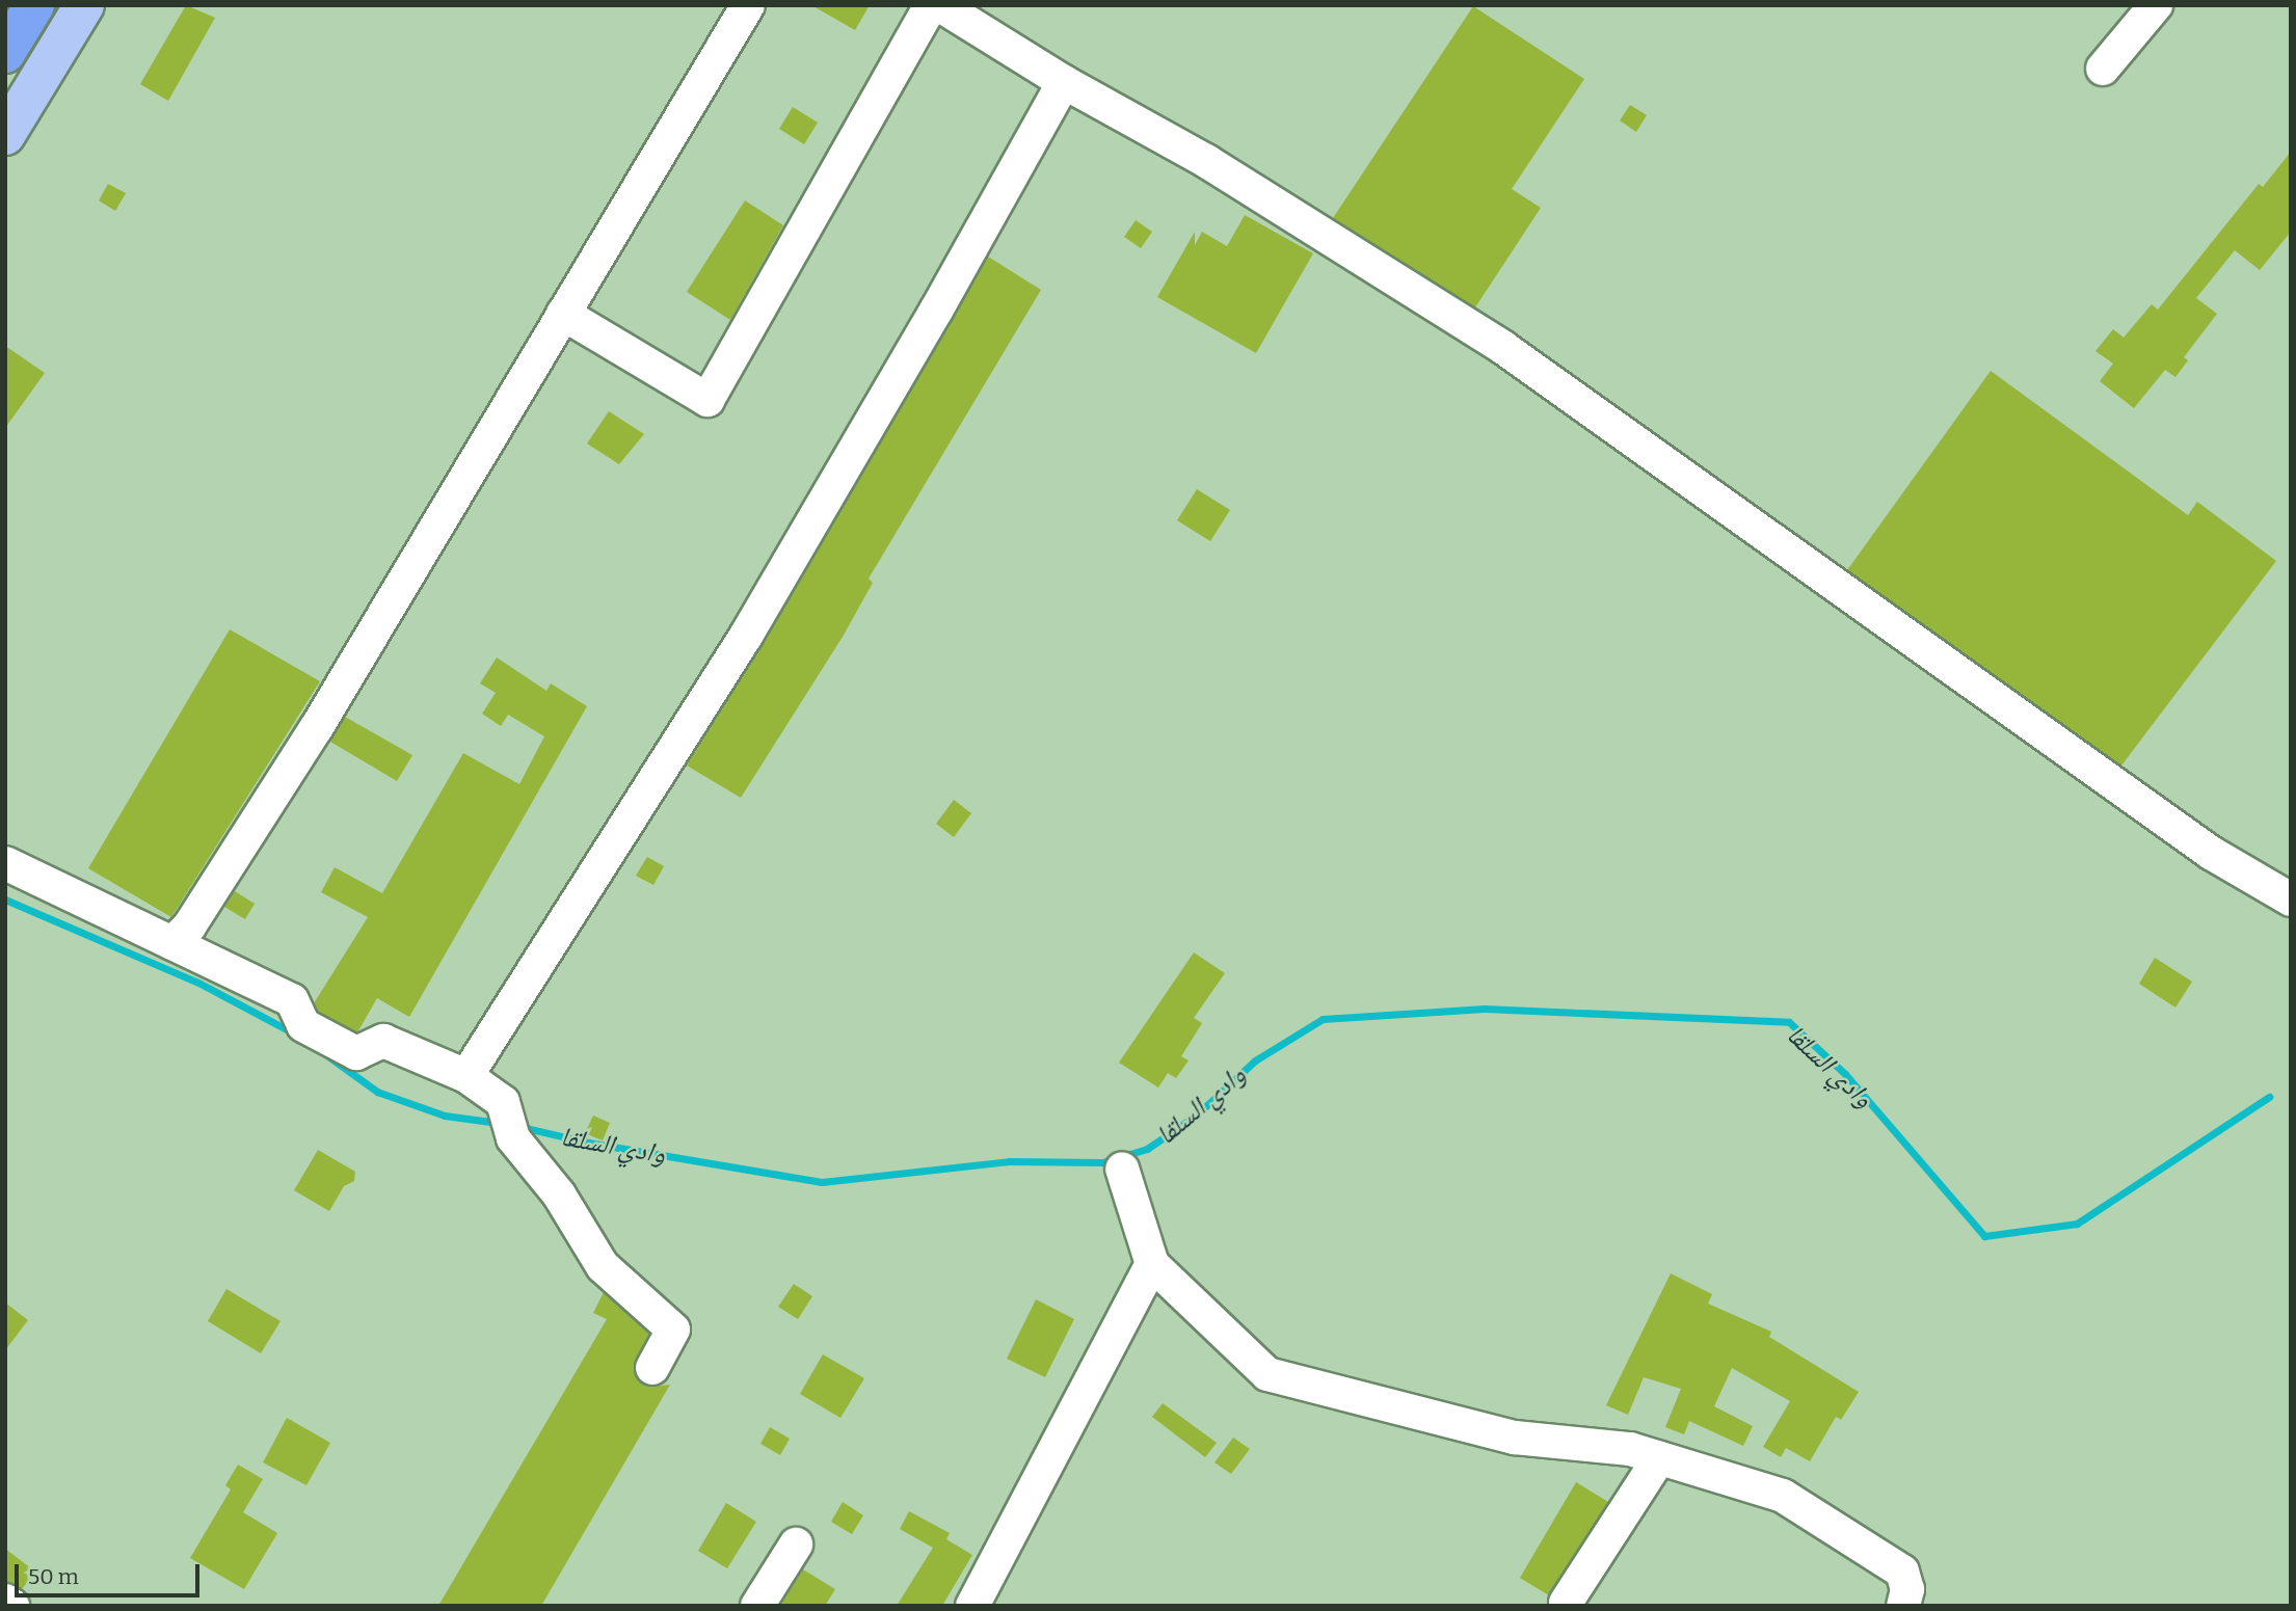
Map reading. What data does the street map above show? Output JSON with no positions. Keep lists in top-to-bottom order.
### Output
{
  "water": ["وادي السلقا"],
  "scale_bar": "50 m"
}
